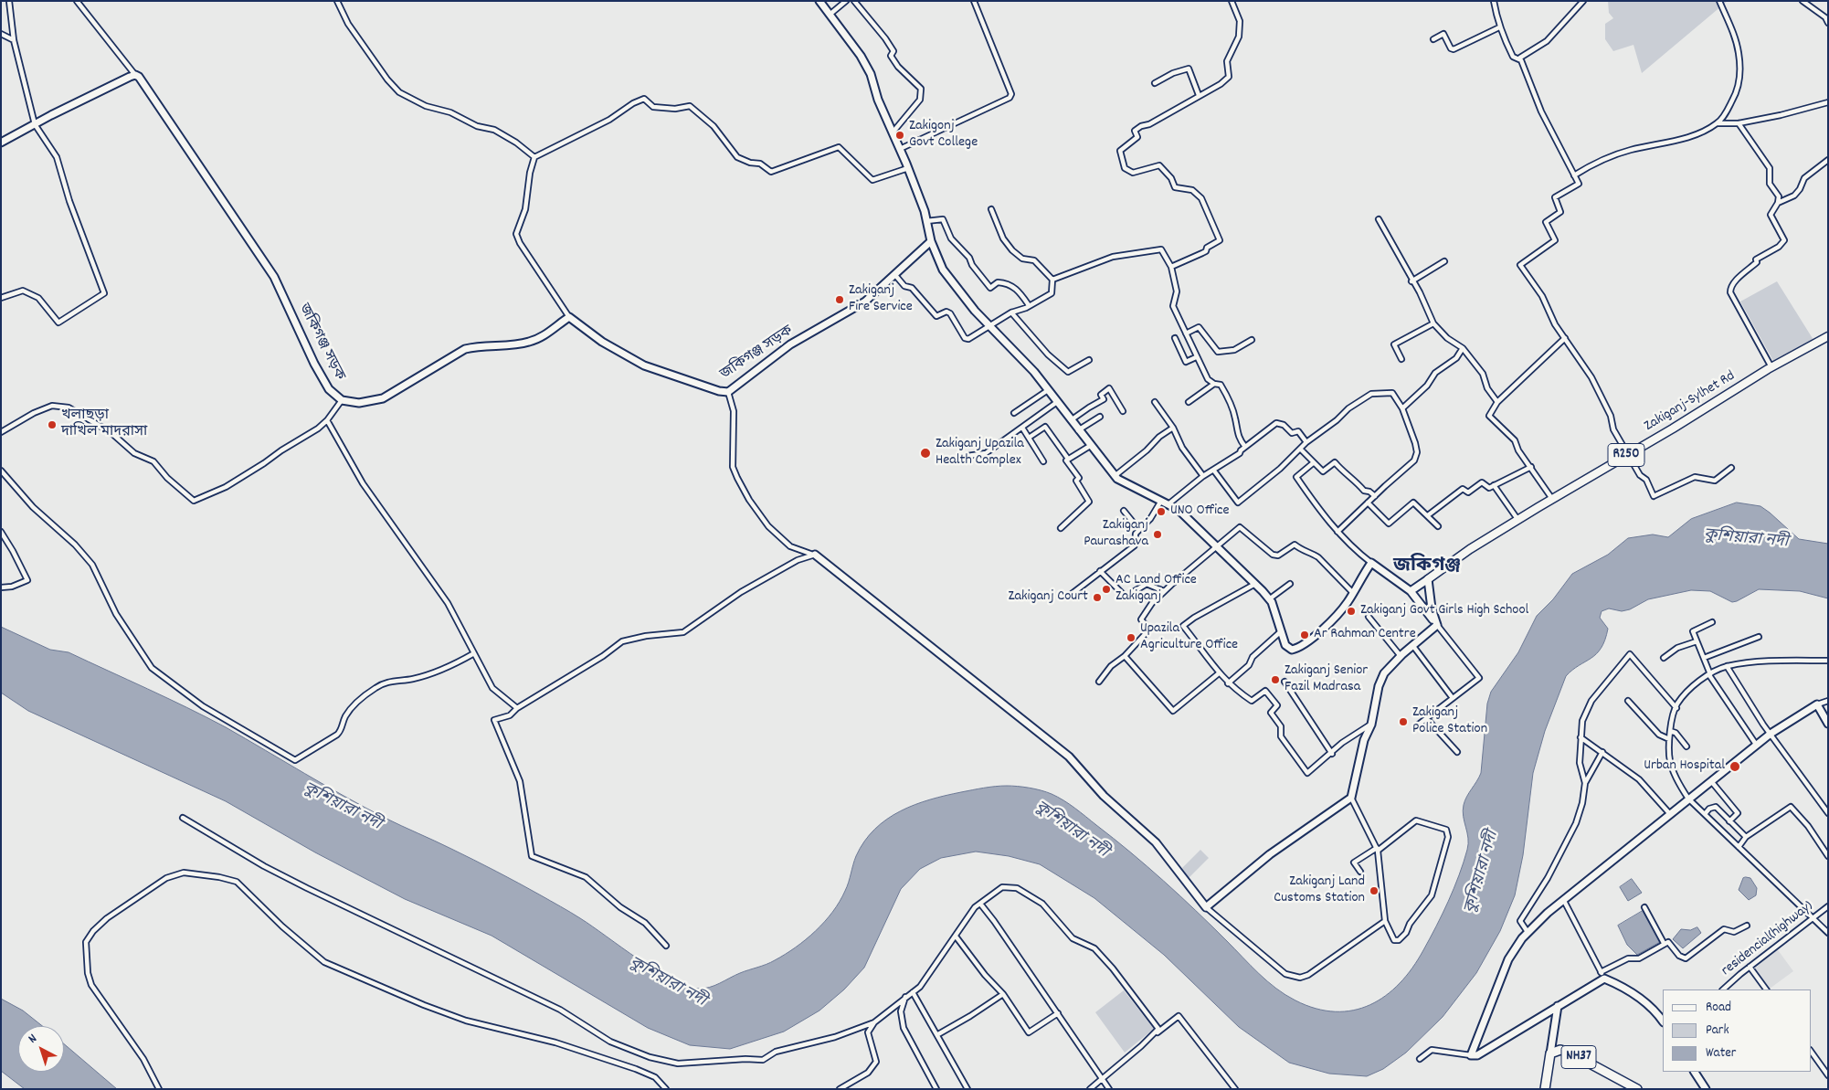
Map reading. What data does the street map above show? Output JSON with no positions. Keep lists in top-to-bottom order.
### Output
{
  "streets": {
    "highway": ["NH37"],
    "main road": ["Zakiganj-Sylhet Rd", "R250"],
    "street": ["জকিগঞ্জ সড়ক", "residencial(highway)"]
  },
  "districts": ["জকিগঞ্জ"],
  "water": ["কুশিয়ারা নদী"],
  "places": [
    "Zakigonj Govt College",
    "Zakiganj Fire Service",
    "খলাছড়া দাখিল মাদরাসা",
    "Zakiganj Upazila Health Complex",
    "UNO Office",
    "Zakiganj Paurashava",
    "AC Land Office Zakiganj",
    "Zakiganj Court",
    "Zakiganj Govt Girls High School",
    "Ar Rahman Centre",
    "Upazila Agriculture Office",
    "Zakiganj Senior Fazil Madrasa",
    "Zakiganj Police Station",
    "Urban Hospital",
    "Zakiganj Land Customs Station"
  ],
  "legend": ["Road", "Park", "Water"],
  "north": "top left"
}
